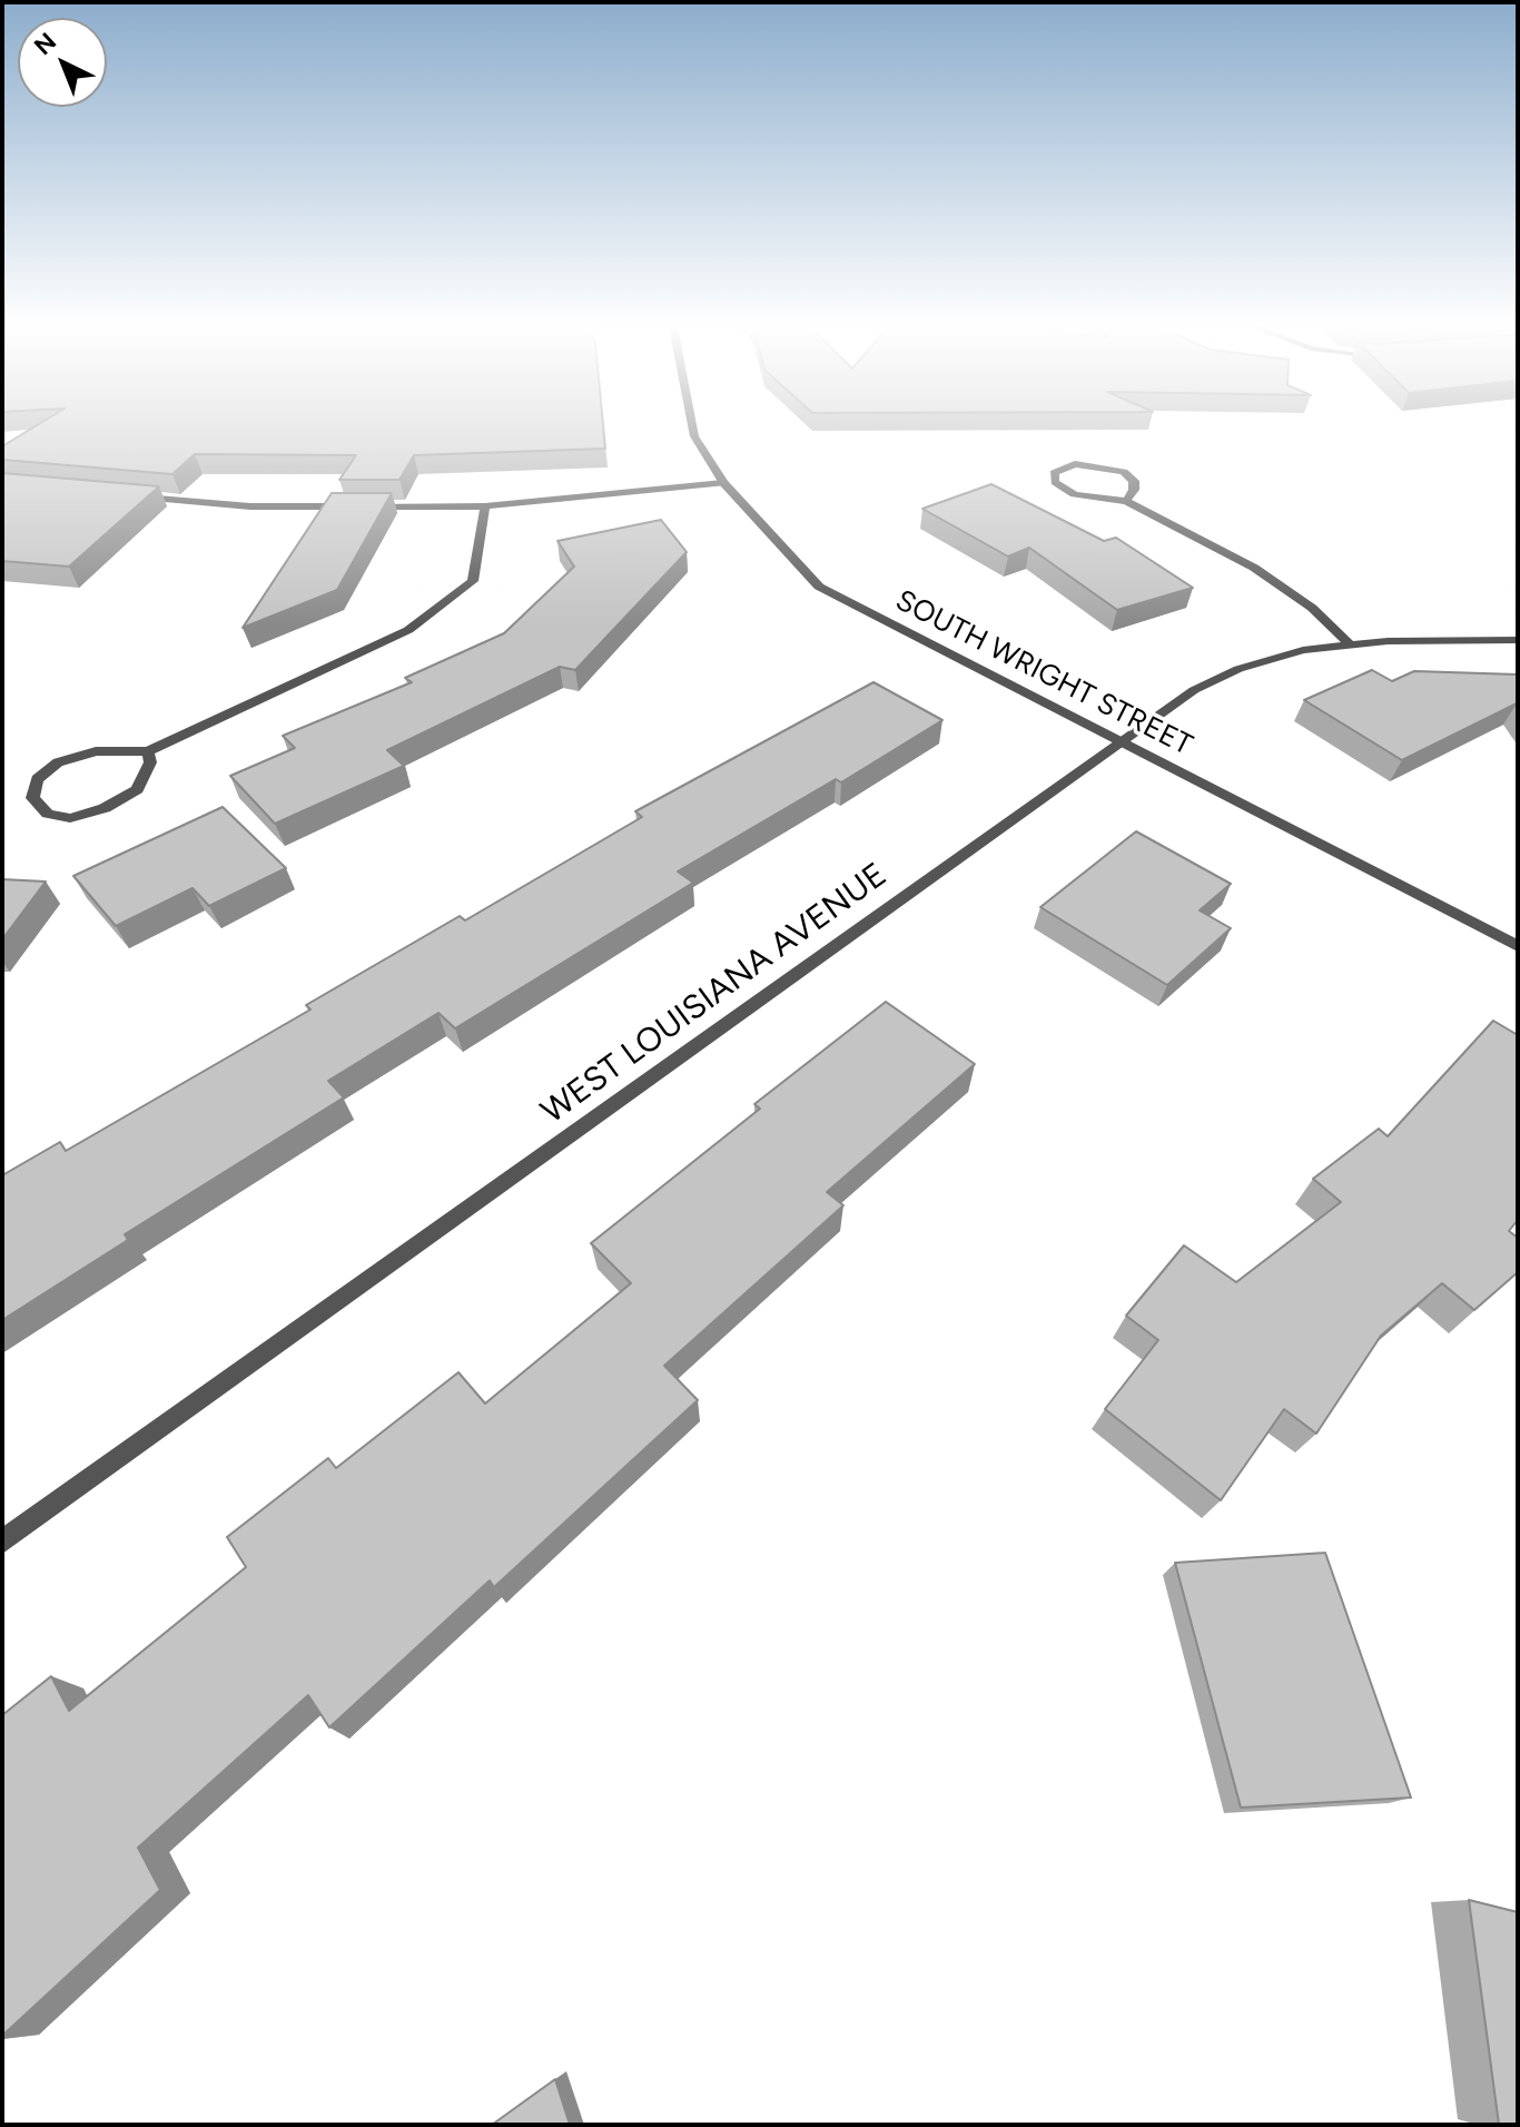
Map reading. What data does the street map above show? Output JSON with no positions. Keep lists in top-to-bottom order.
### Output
{
  "streets": {
    "street": ["SOUTH WRIGHT STREET", "WEST LOUISIANA AVENUE"]
  },
  "crossings": [
    ["SOUTH WRIGHT STREET", "WEST LOUISIANA AVENUE"]
  ],
  "north": "top left"
}
